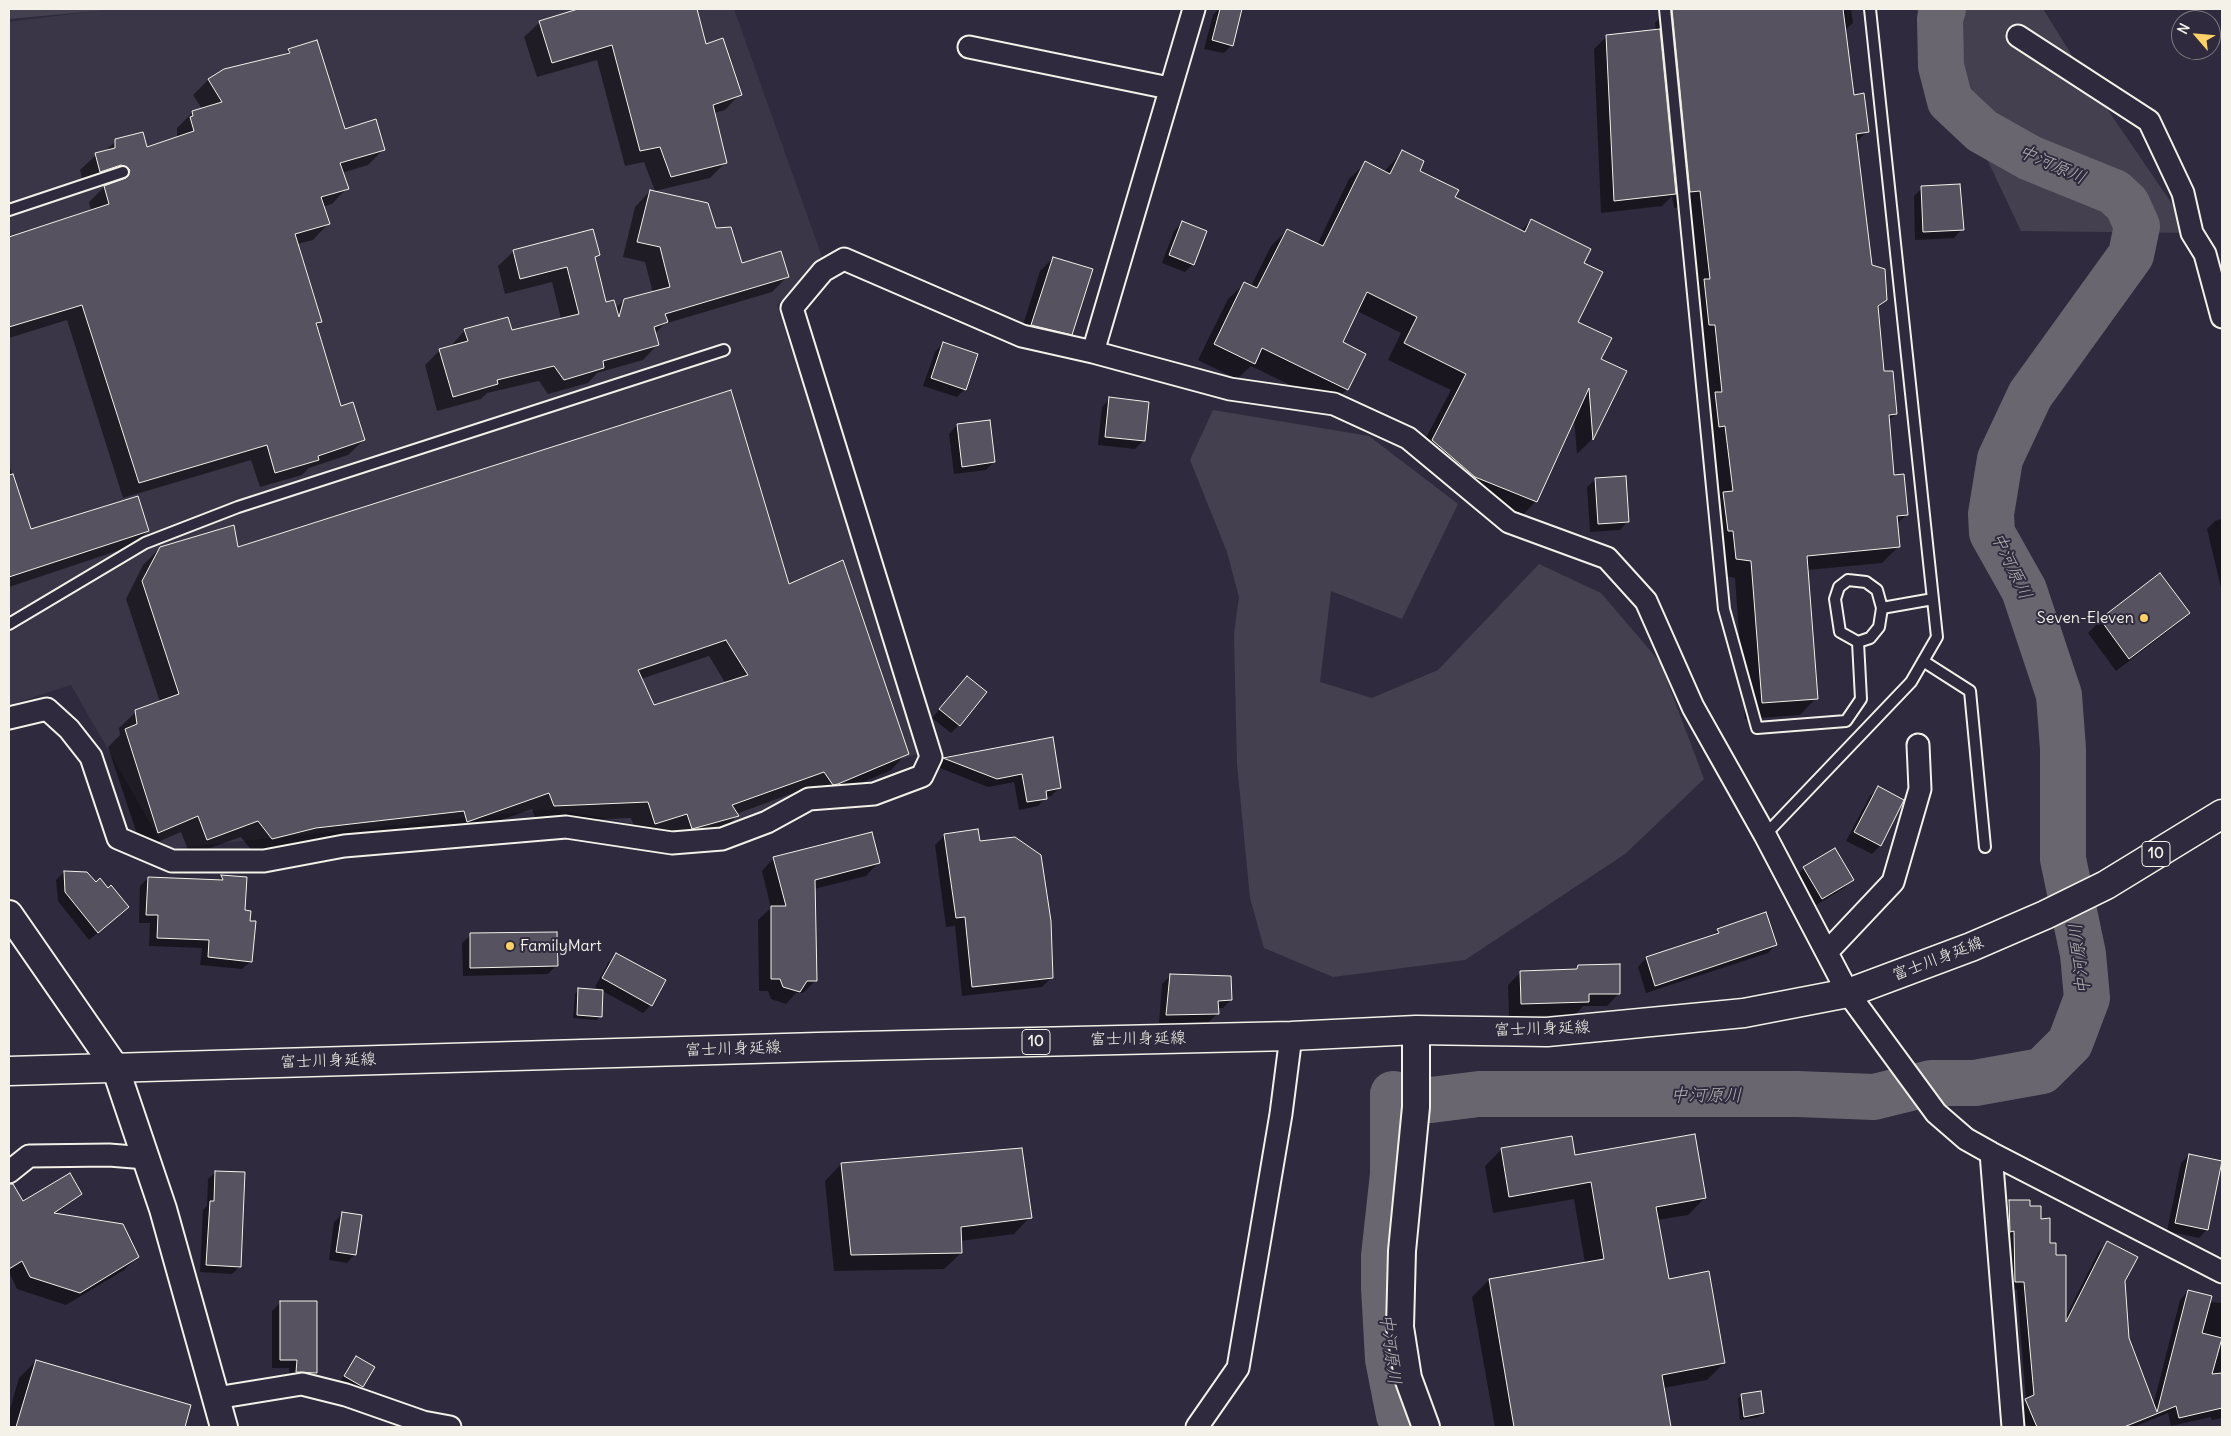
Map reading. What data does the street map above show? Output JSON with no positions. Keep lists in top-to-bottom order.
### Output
{
  "streets": {
    "main road": ["10", "富士川身延線"]
  },
  "water": ["中河原川"],
  "places": ["Seven-Eleven", "FamilyMart"],
  "north": "top left"
}
